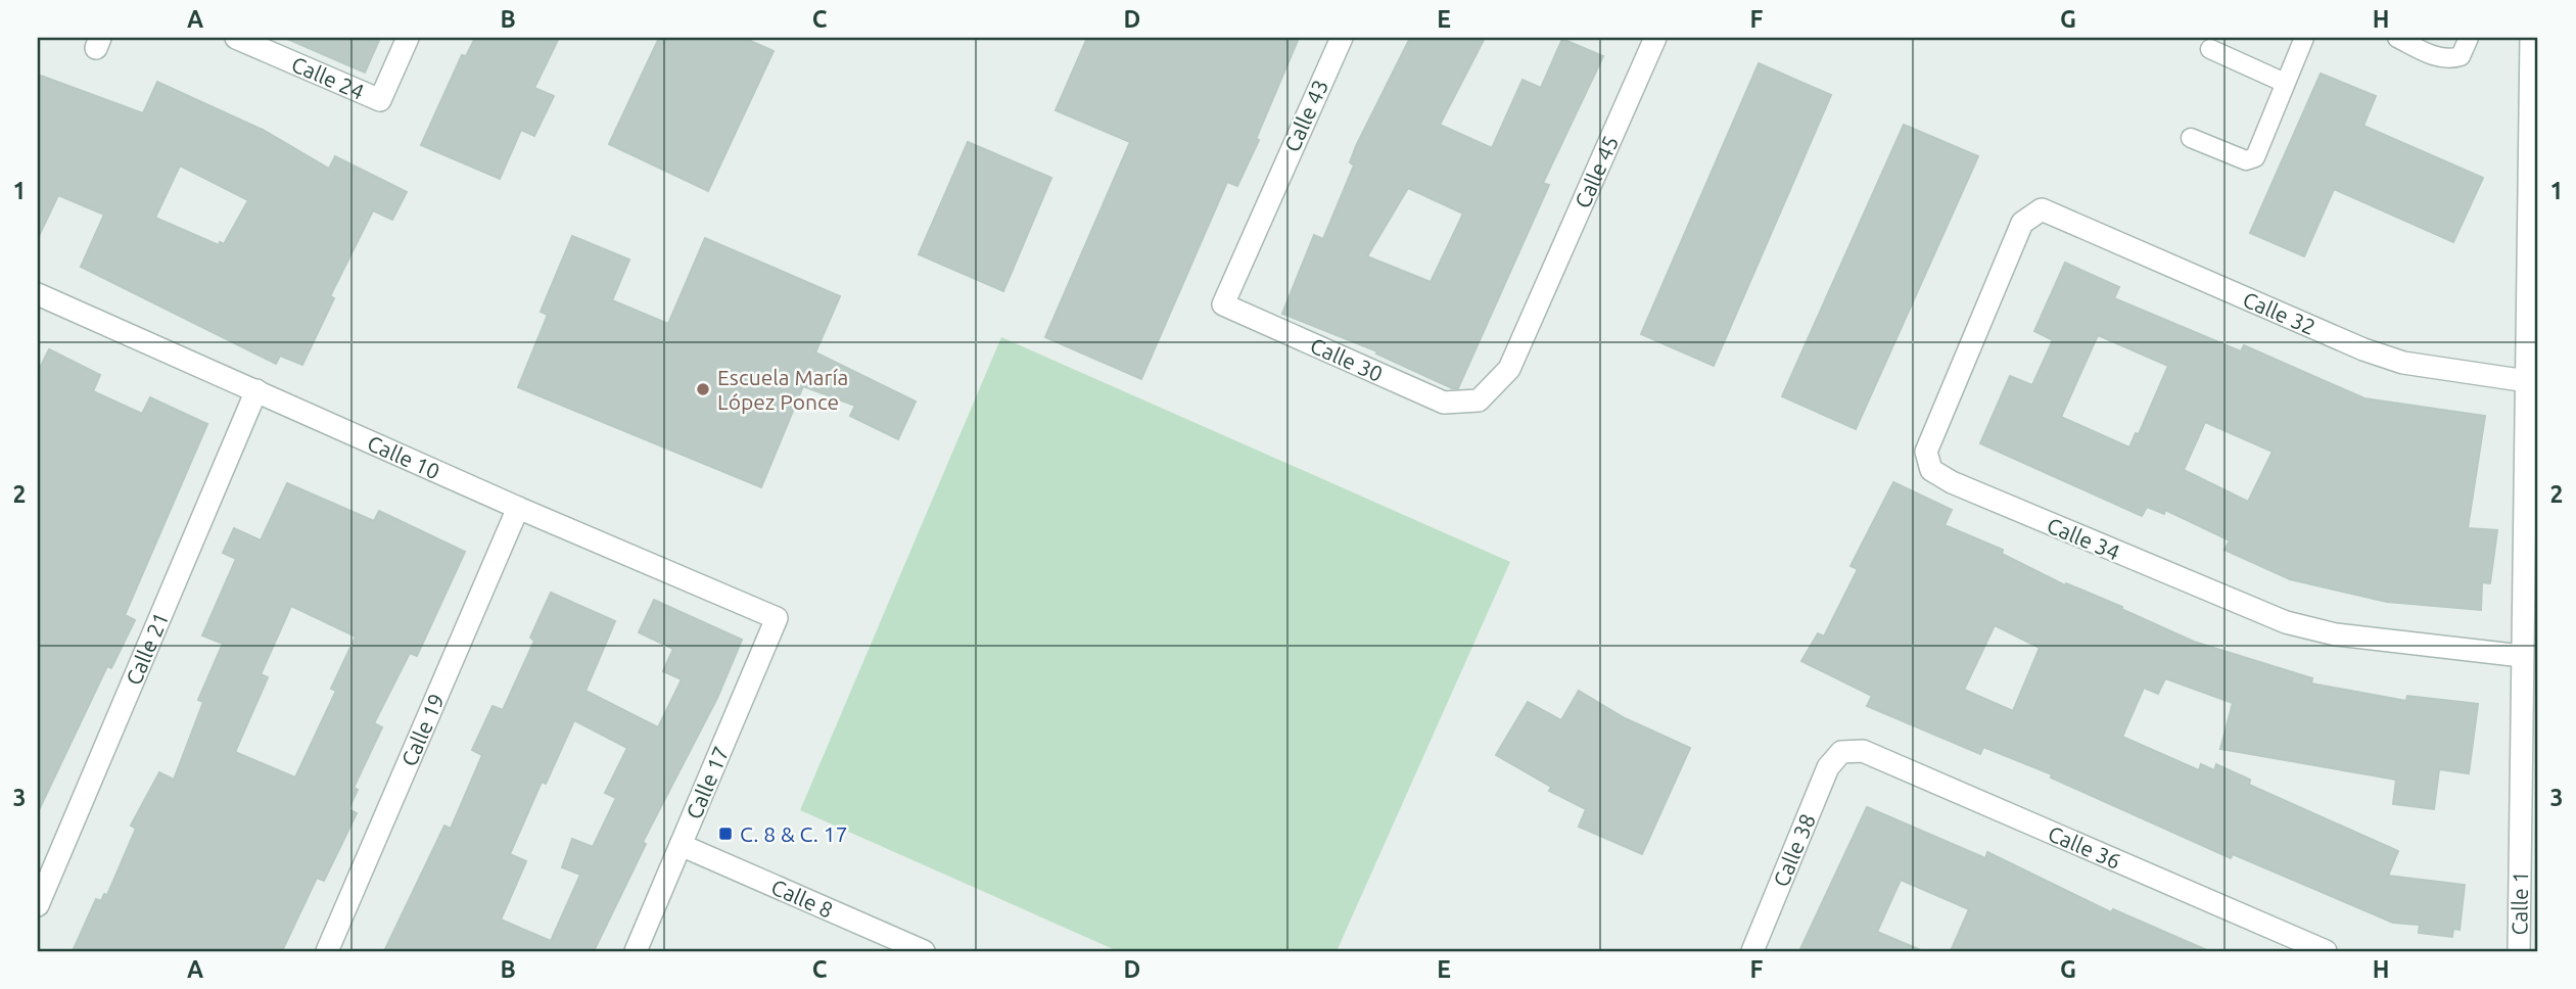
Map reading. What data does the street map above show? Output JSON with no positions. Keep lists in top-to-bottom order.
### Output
{
  "streets": {
    "street": [
      "Calle 24",
      "Calle 43",
      "Calle 45",
      "Calle 32",
      "Calle 30",
      "Calle 10",
      "Calle 34",
      "Calle 21",
      "Calle 19",
      "Calle 17",
      "Calle 36",
      "Calle 38",
      "Calle 8",
      "Calle 1"
    ]
  },
  "crossings": [
    ["Calle 43", "Calle 30"],
    ["Calle 45", "Calle 30"],
    ["Calle 32", "Calle 34"],
    ["Calle 32", "Calle 1"],
    ["Calle 10", "Calle 21"],
    ["Calle 10", "Calle 19"],
    ["Calle 10", "Calle 17"],
    ["Calle 34", "Calle 1"],
    ["Calle 17", "Calle 8"],
    ["Calle 36", "Calle 38"]
  ],
  "places": {
    "other": ["Escuela María López Ponce"],
    "transit": ["C. 8 & C. 17"]
  },
  "grid": {
    "columns": [
      "A",
      "B",
      "C",
      "D",
      "E",
      "F",
      "G",
      "H"
    ],
    "rows": ["1", "2", "3"]
  }
}
